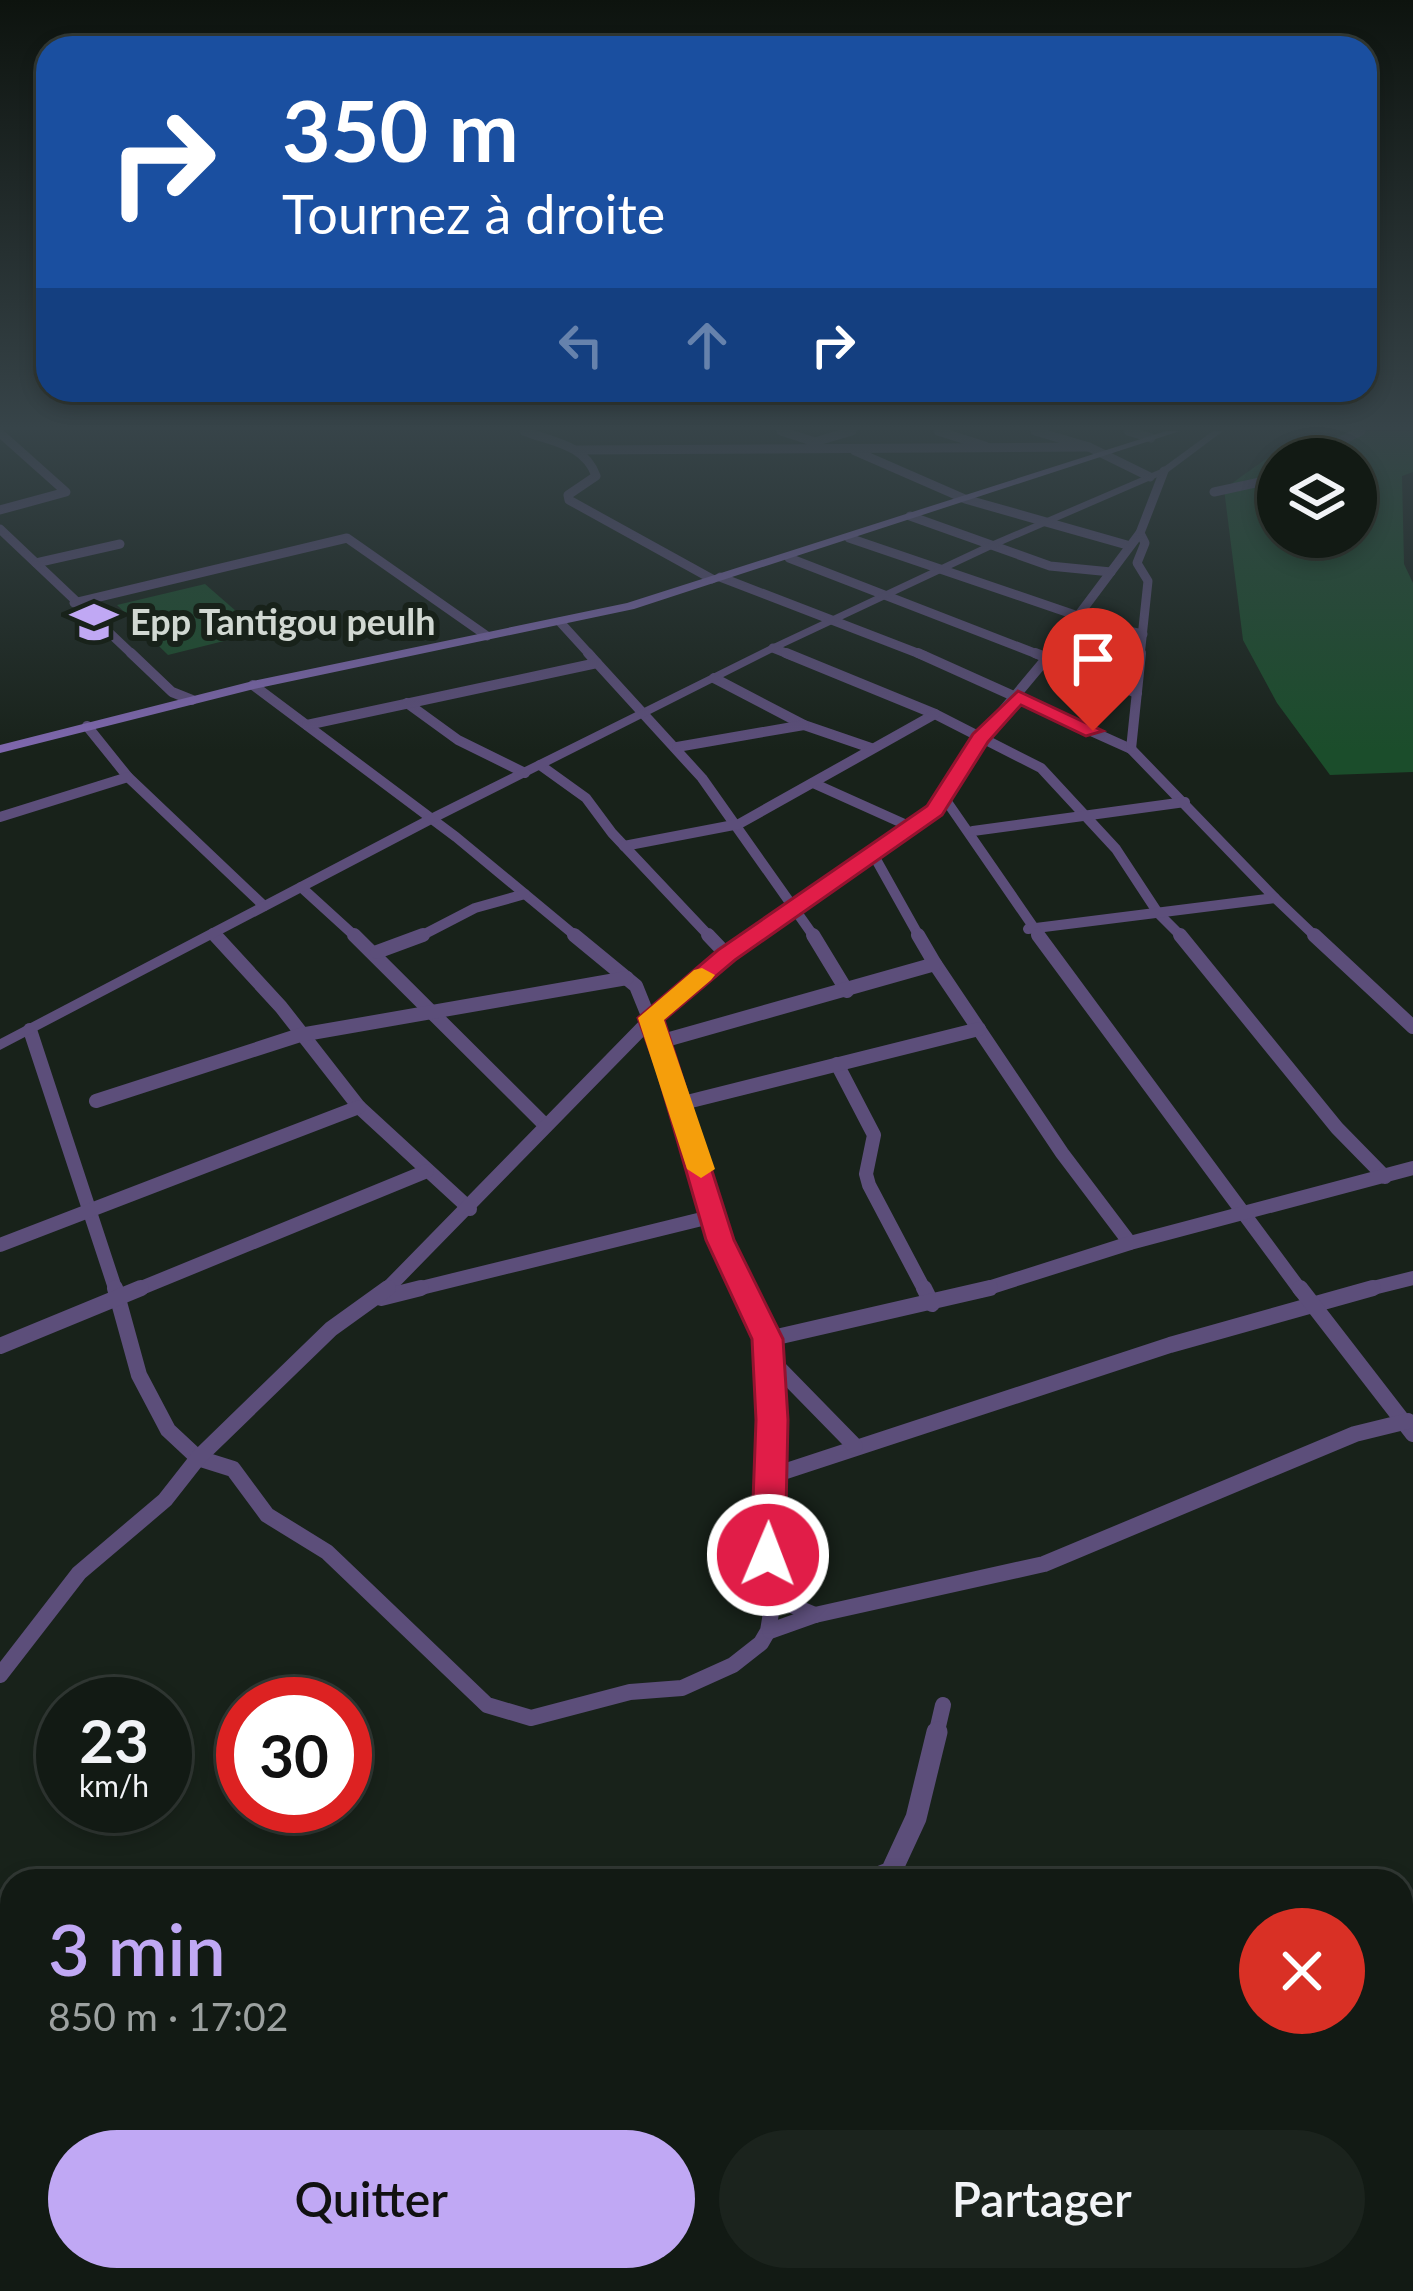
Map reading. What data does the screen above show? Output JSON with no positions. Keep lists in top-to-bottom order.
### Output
{
  "places": {
    "school or university": ["Epp Tantigou peulh"]
  },
  "page": {
    "turn": ["350 m", "Tournez à droite"],
    "speed": "23 km/h",
    "limit": "30",
    "heading": ["3 min", "850 m · 17:02"],
    "buttons": ["Quitter", "Partager"]
  }
}
